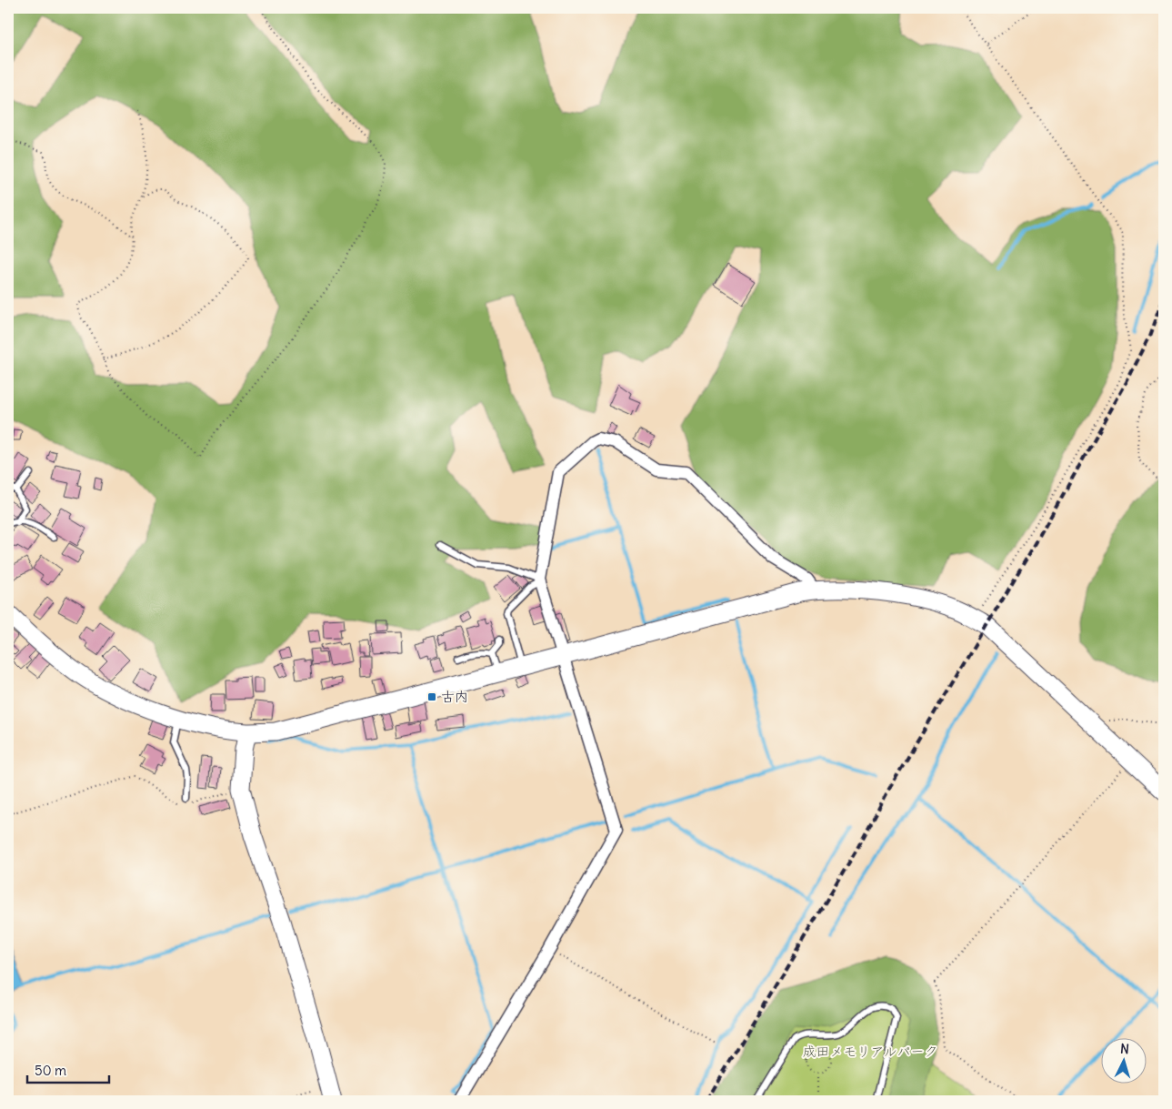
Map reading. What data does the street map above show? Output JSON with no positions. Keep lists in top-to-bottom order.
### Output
{
  "parks": ["成田メモリアルパーク"],
  "places": {
    "transit": ["古内"]
  },
  "scale_bar": "50 m",
  "north": "top"
}
